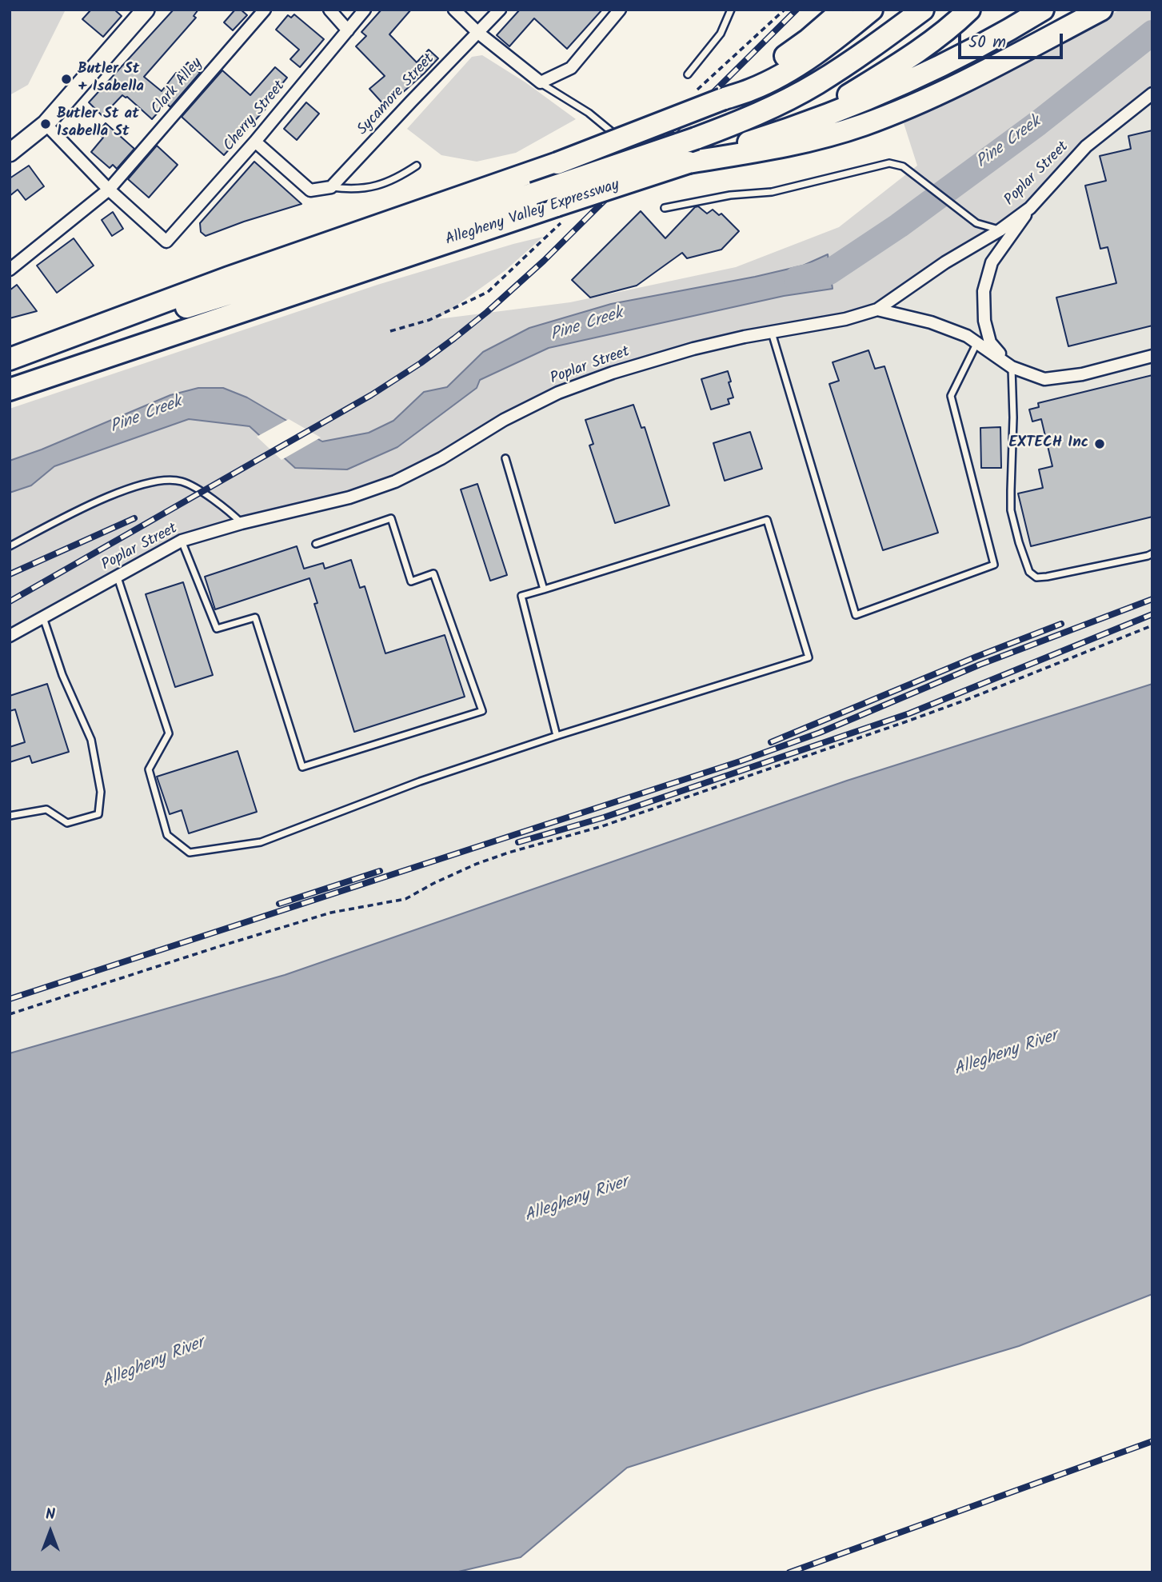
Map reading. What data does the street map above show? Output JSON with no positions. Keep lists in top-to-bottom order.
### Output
{
  "streets": {
    "highway": ["Allegheny Valley Expressway"],
    "street": [
      "Clark Alley",
      "Sycamore Street",
      "Cherry Street",
      "Poplar Street"
    ]
  },
  "crossings": [
    ["Clark Alley", "Cherry Street"]
  ],
  "water": ["Pine Creek", "Allegheny River"],
  "places": ["Butler St + Isabella", "Butler St at Isabella St", "EXTECH Inc"],
  "scale_bar": "50 m",
  "north": "top"
}
